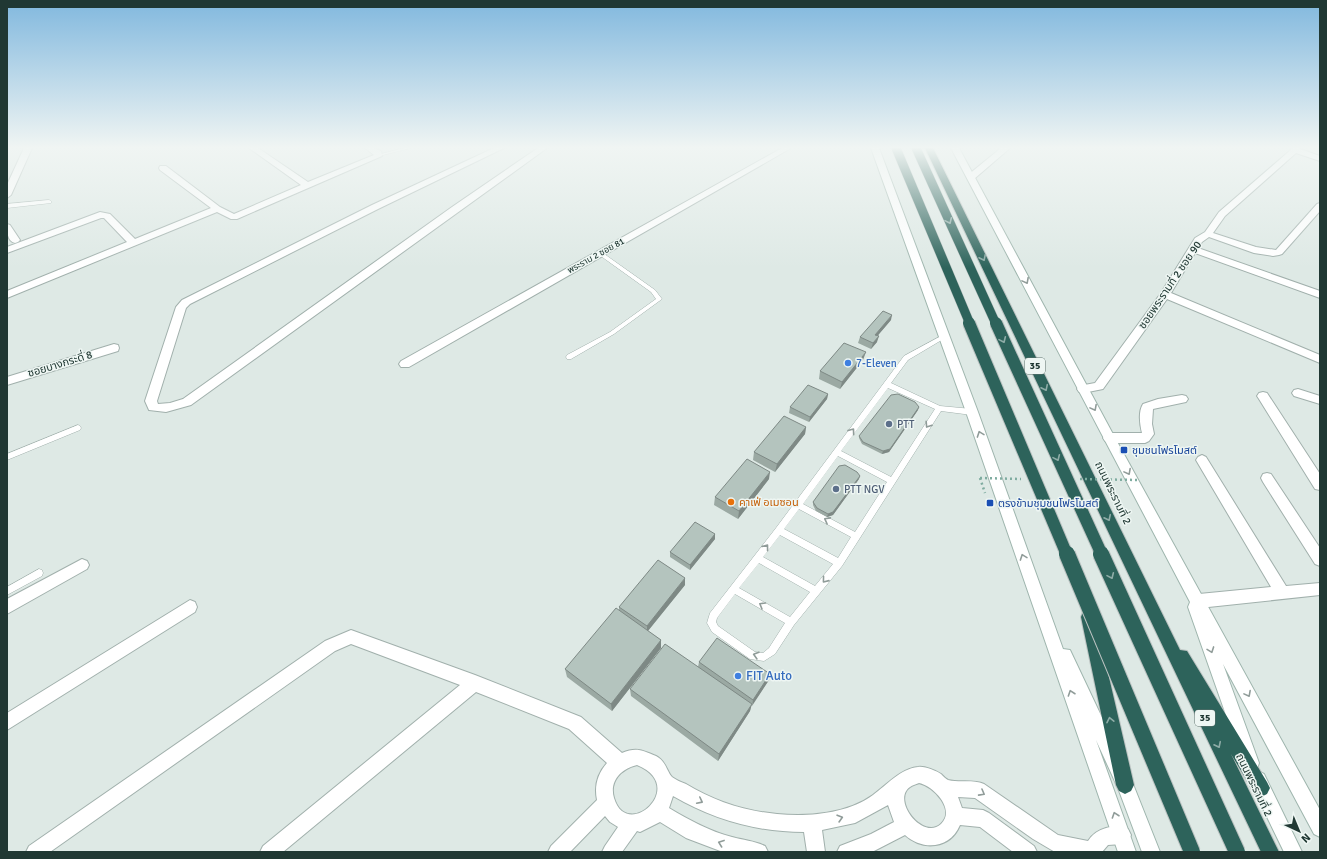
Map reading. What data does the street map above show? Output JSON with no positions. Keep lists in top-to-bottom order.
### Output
{
  "streets": {
    "highway": ["35", "ถนนพระรามที่ 2"],
    "street": ["พระราม 2 ซอย 81", "ซอยพระรามที่ 2 ซอย 90", "ซอยบางกระดี่ 8"]
  },
  "crossings": [
    ["ซอยพระรามที่ 2 ซอย 90", "ถนนพระรามที่ 2"]
  ],
  "places": {
    "other": [
      "7-Eleven",
      "PTT",
      "PTT NGV",
      "คาเฟ่ อเมซอน",
      "FIT Auto"
    ],
    "transit": ["ชุมชนโฟรโมสต์", "ตรงข้ามชุมชนโฟรโมสต์"]
  },
  "north": "bottom right"
}
